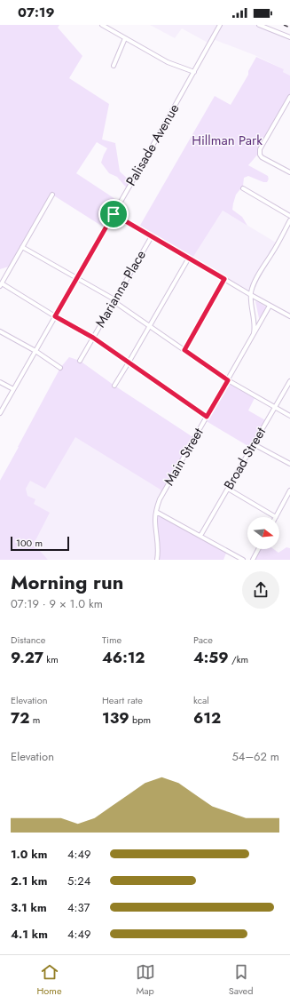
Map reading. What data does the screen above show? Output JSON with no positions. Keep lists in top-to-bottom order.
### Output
{
  "streets": {
    "street": [
      "Palisade Avenue",
      "Marianna Place",
      "Main Street",
      "Broad Street"
    ]
  },
  "parks": ["Hillman Park"],
  "scale_bar": "100 m",
  "north": "right",
  "page": {
    "status": "07:19",
    "scale": "100 m",
    "heading": ["Morning run", "07:19 · 9 × 1.0 km"],
    "stats": [
      ["Distance", "9.27 km"],
      ["Time", "46:12"],
      ["Pace", "4:59 /km"],
      ["Elevation", "72 m"],
      ["Heart rate", "139 bpm"],
      ["kcal", "612"]
    ],
    "chart": ["Elevation", "54–62 m"],
    "list": [
      {
        "name": "1.0 km",
        "note": "4:49"
      },
      {
        "name": "2.1 km",
        "note": "5:24"
      },
      {
        "name": "3.1 km",
        "note": "4:37"
      },
      {
        "name": "4.1 km",
        "note": "4:49"
      }
    ],
    "tabs": ["Home", "Map", "Saved"]
  }
}
